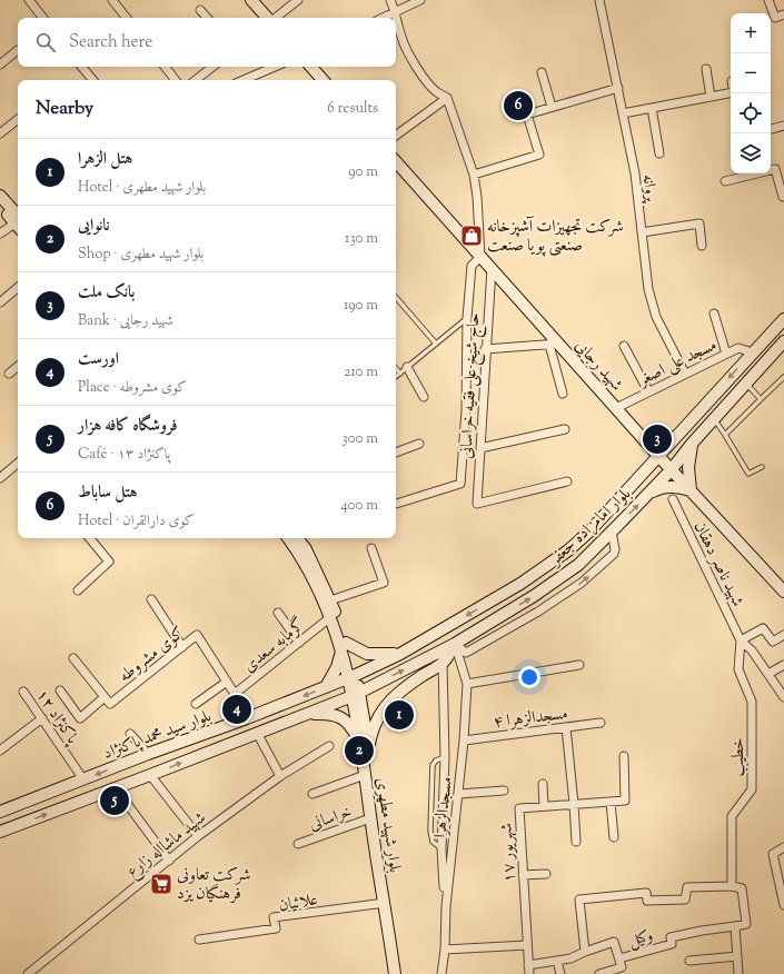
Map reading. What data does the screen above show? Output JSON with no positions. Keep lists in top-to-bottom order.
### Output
{
  "streets": {
    "main road": [
      "شهید رجایی",
      "بلوار امامزاده جعفر",
      "بلوار سید محمد پاکنژاد",
      "بلوار شهید مطهری"
    ],
    "street": [
      "پروانه",
      "مسجد علی اصغر",
      "حاج شیخ علی فقیه خراسانی",
      "شهید ناصر دهقان",
      "گرمابه سعدی",
      "کوی مشروطه",
      "پاکنژاد ۱۲",
      "مسجدالزهرا ۴",
      "خطیب",
      "مسجدالزهرا",
      "خراسانی",
      "شهید ماشااله زارع",
      "۱۷ شهریور",
      "علائیان",
      "وکیل"
    ]
  },
  "crossings": [
    ["پروانه", "مسجد علی اصغر"],
    ["مسجد علی اصغر", "شهید رجایی"],
    ["مسجد علی اصغر", "بلوار امامزاده جعفر"],
    ["شهید رجایی", "حاج شیخ علی فقیه خراسانی"],
    ["شهید رجایی", "بلوار امامزاده جعفر"],
    ["بلوار امامزاده جعفر", "بلوار سید محمد پاکنژاد"],
    ["بلوار امامزاده جعفر", "مسجدالزهرا"],
    ["بلوار امامزاده جعفر", "بلوار شهید مطهری"],
    ["شهید ناصر دهقان", "خطیب"],
    ["گرمابه سعدی", "کوی مشروطه"],
    ["گرمابه سعدی", "بلوار شهید مطهری"],
    ["کوی مشروطه", "بلوار سید محمد پاکنژاد"],
    ["پاکنژاد ۱۲", "بلوار سید محمد پاکنژاد"],
    ["مسجدالزهرا ۴", "مسجدالزهرا"],
    ["بلوار سید محمد پاکنژاد", "بلوار شهید مطهری"],
    ["خراسانی", "بلوار شهید مطهری"],
    ["بلوار شهید مطهری", "علائیان"],
    ["۱۷ شهریور", "وکیل"]
  ],
  "places": {
    "shop": ["شرکت تجهیزات آشپزخانه صنعتی پویا صنعت"],
    "supermarket": ["شرکت تعاونی فرهنگیان یزد"]
  },
  "page": {
    "map_buttons": ["+", "−"],
    "search": "Search here",
    "heading": ["Nearby", "6 results"],
    "pins": [
      "6",
      "3",
      "4",
      "1",
      "2",
      "5"
    ],
    "list": [
      {
        "mark": "1",
        "name": "هتل الزهرا",
        "note": "Hotel · بلوار شهید مطهری",
        "value": "90 m"
      },
      {
        "mark": "2",
        "name": "نانوایی",
        "note": "Shop · بلوار شهید مطهری",
        "value": "130 m"
      },
      {
        "mark": "3",
        "name": "بانک ملت",
        "note": "Bank · شهید رجایی",
        "value": "190 m"
      },
      {
        "mark": "4",
        "name": "اورست",
        "note": "Place · کوی مشروطه",
        "value": "210 m"
      },
      {
        "mark": "5",
        "name": "فروشگاه کافه هزار",
        "note": "Café · پاکنژاد ۱۳",
        "value": "300 m"
      },
      {
        "mark": "6",
        "name": "هتل ساباط",
        "note": "Hotel · کوی دارالقران",
        "value": "400 m"
      }
    ]
  }
}
